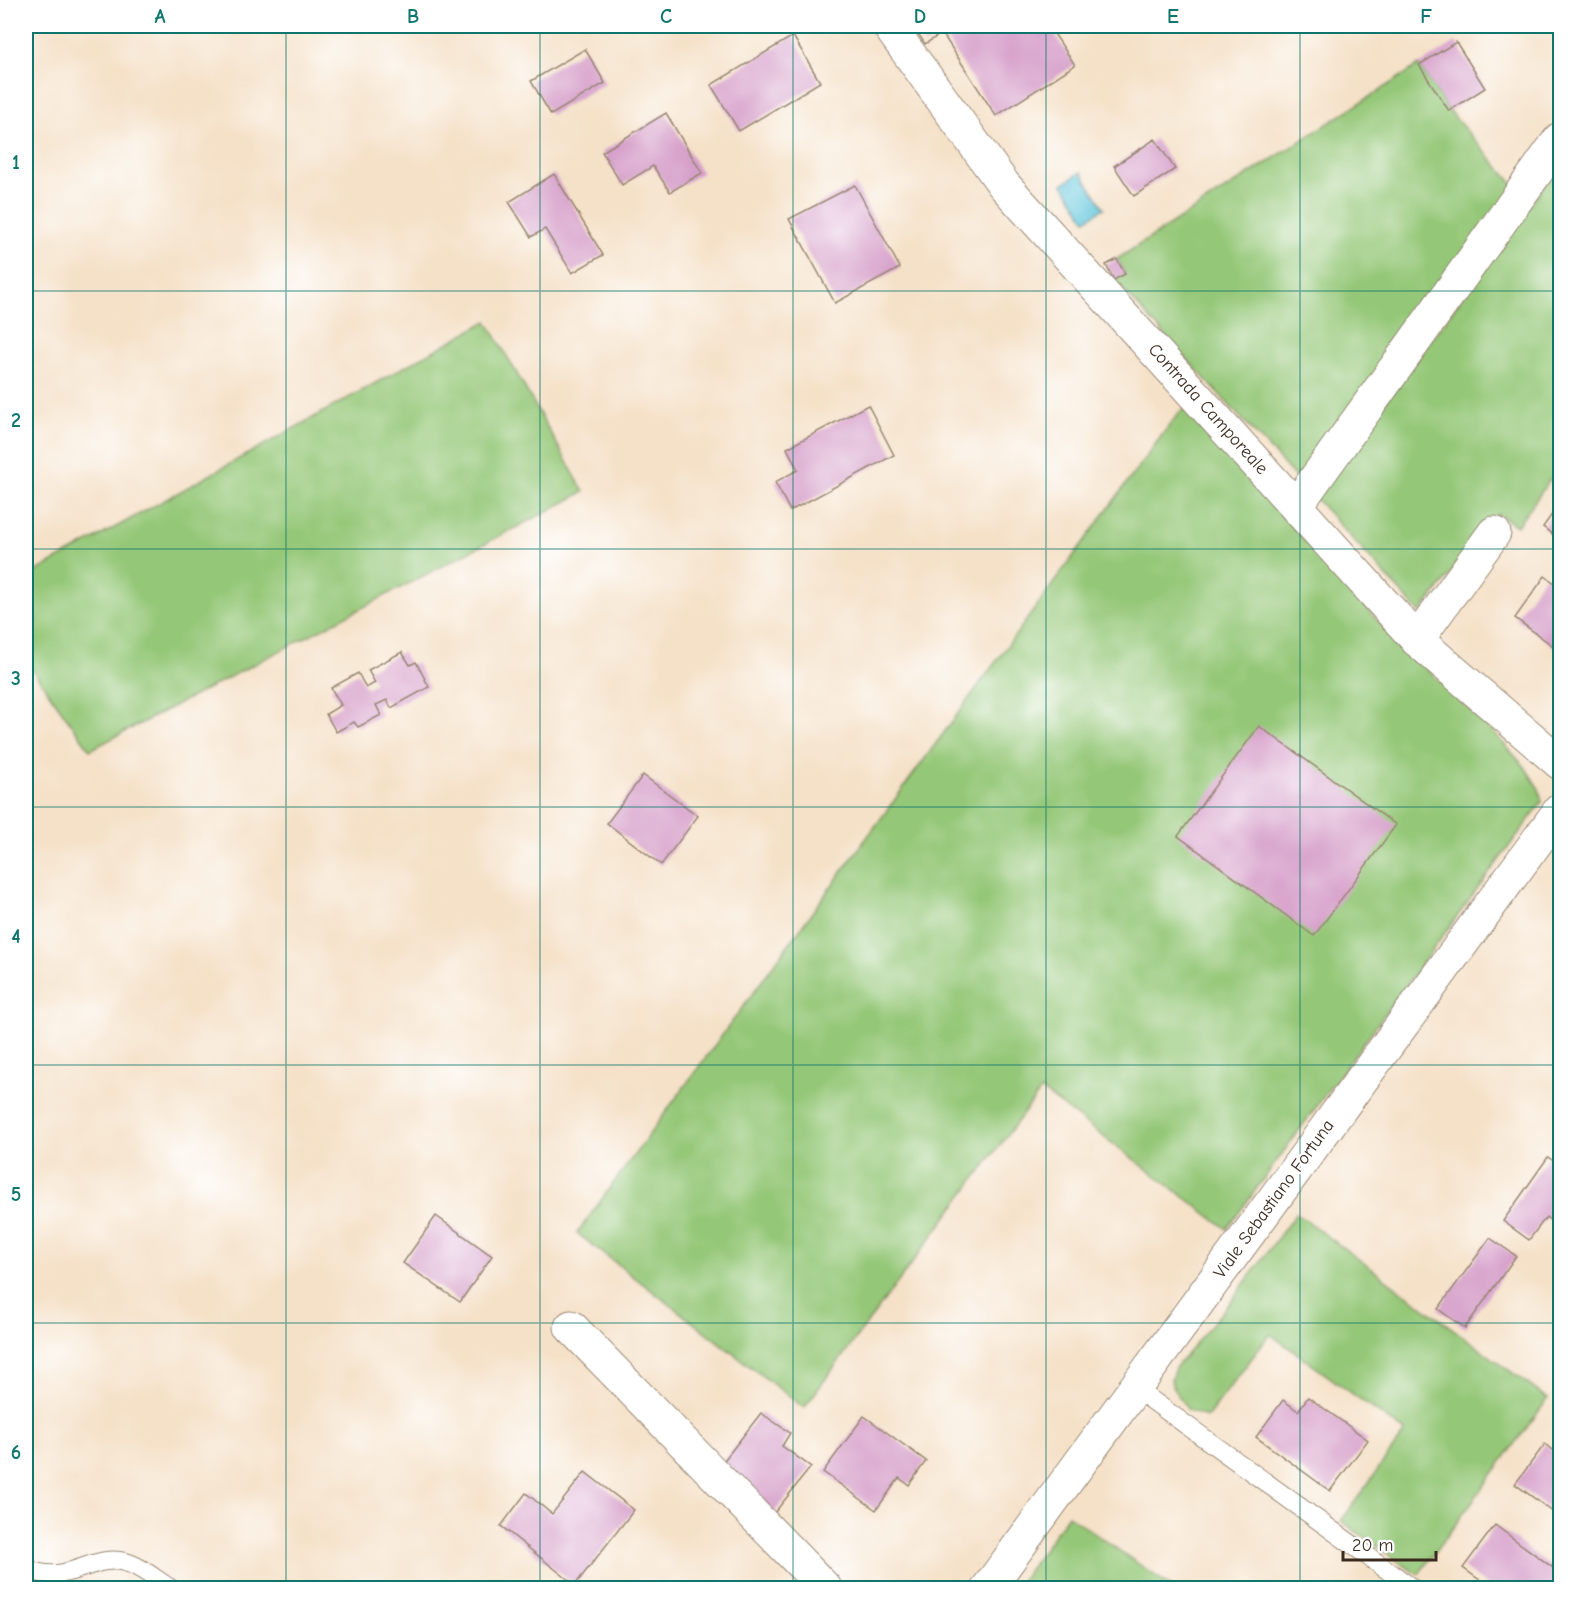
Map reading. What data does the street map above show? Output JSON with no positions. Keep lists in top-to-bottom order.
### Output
{
  "streets": {
    "street": ["Contrada Camporeale", "Viale Sebastiano Fortuna"]
  },
  "scale_bar": "20 m",
  "grid": {
    "columns": [
      "A",
      "B",
      "C",
      "D",
      "E",
      "F"
    ],
    "rows": [
      "1",
      "2",
      "3",
      "4",
      "5",
      "6"
    ]
  }
}
